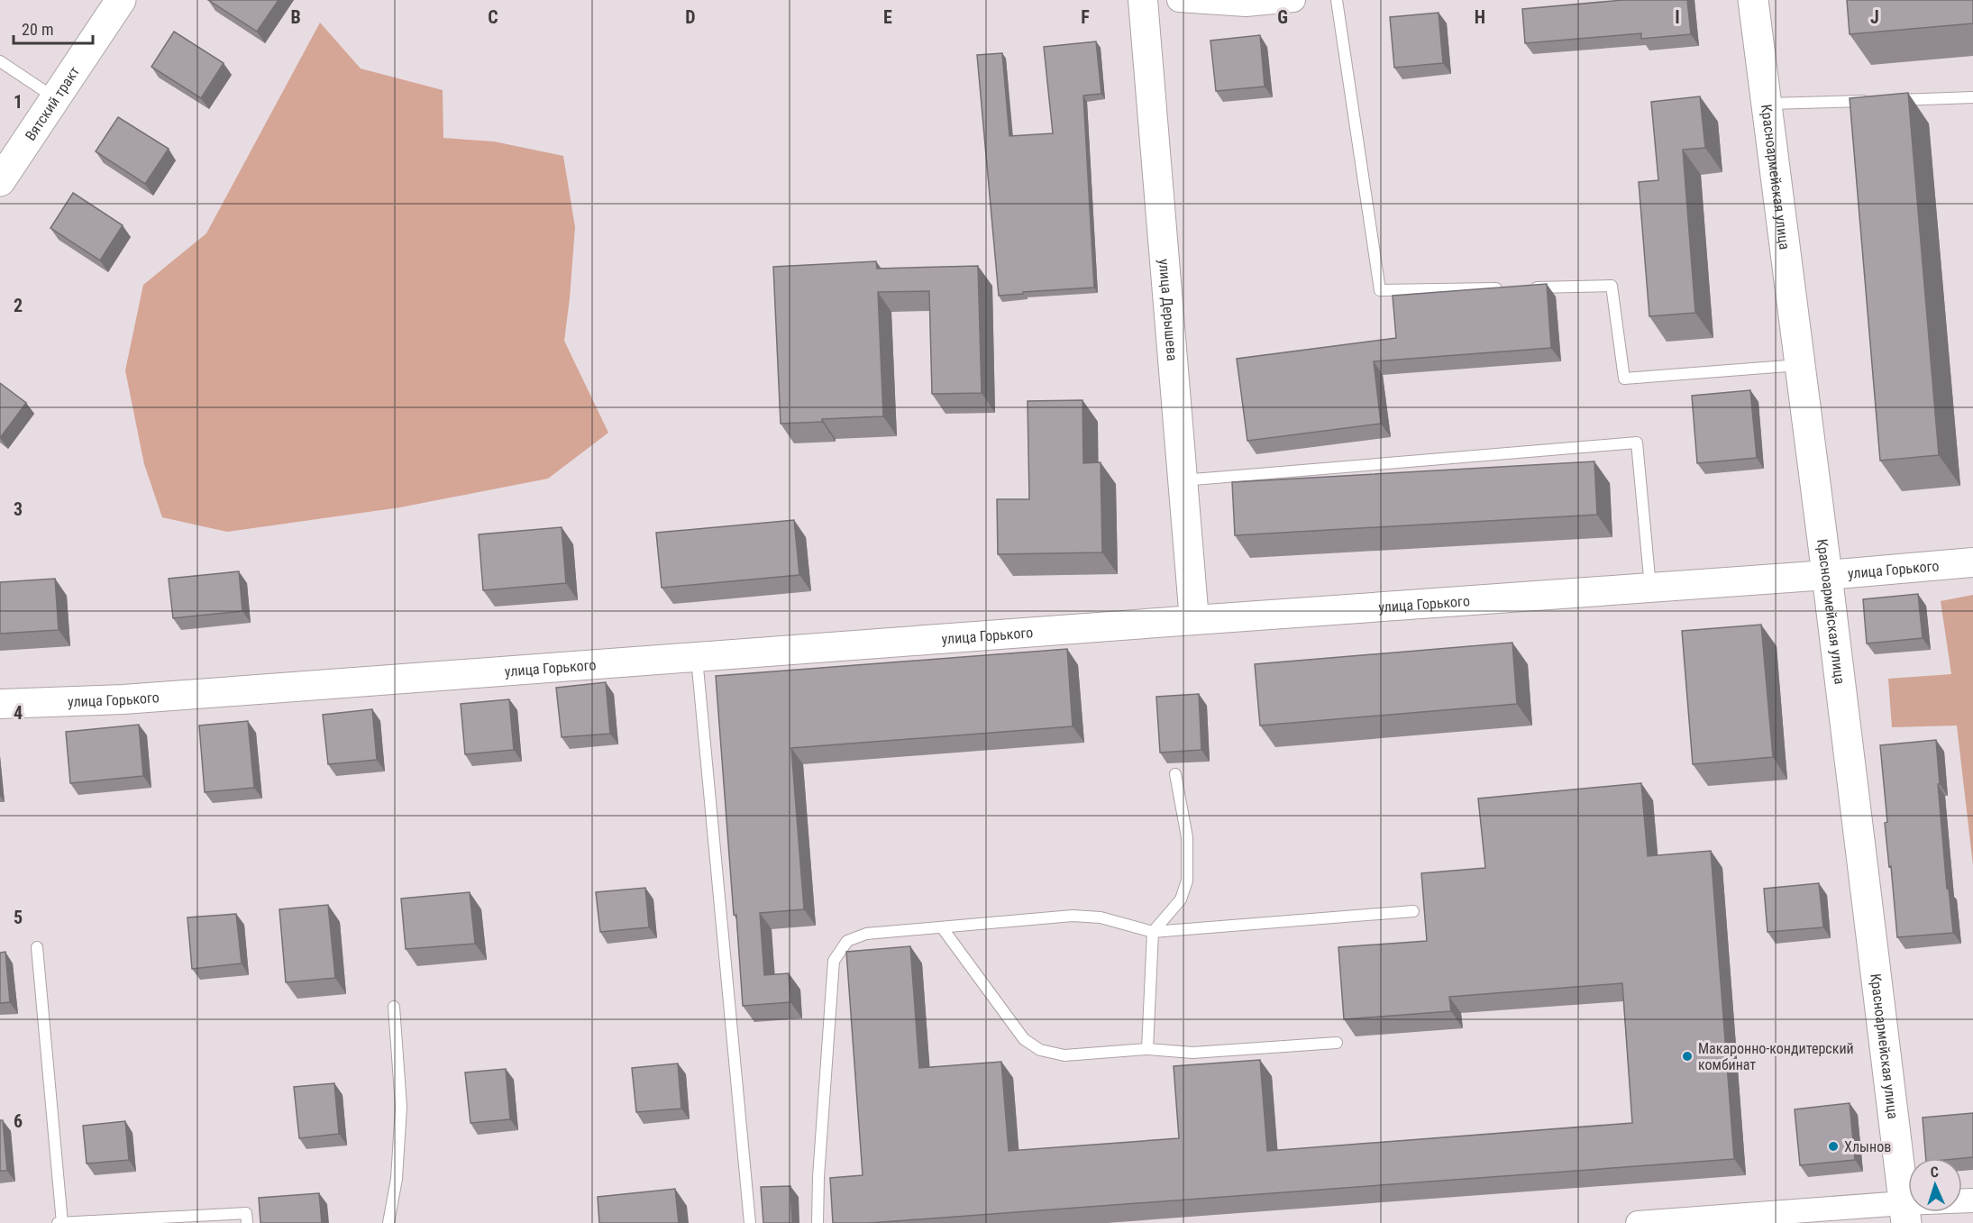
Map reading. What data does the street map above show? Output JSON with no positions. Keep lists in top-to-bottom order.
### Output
{
  "streets": {
    "main road": ["Вятский тракт", "Красноармейская улица"],
    "street": ["улица Дерышева", "улица Горького"]
  },
  "crossings": [
    ["Красноармейская улица", "улица Горького"],
    ["улица Дерышева", "улица Горького"]
  ],
  "places": ["Макаронно-кондитерский комбинат", "Хлынов"],
  "scale_bar": "20 m",
  "north": "top",
  "grid": {
    "columns": [
      "B",
      "C",
      "D",
      "E",
      "F",
      "G",
      "H",
      "I",
      "J"
    ],
    "rows": [
      "1",
      "2",
      "3",
      "4",
      "5",
      "6"
    ]
  }
}
